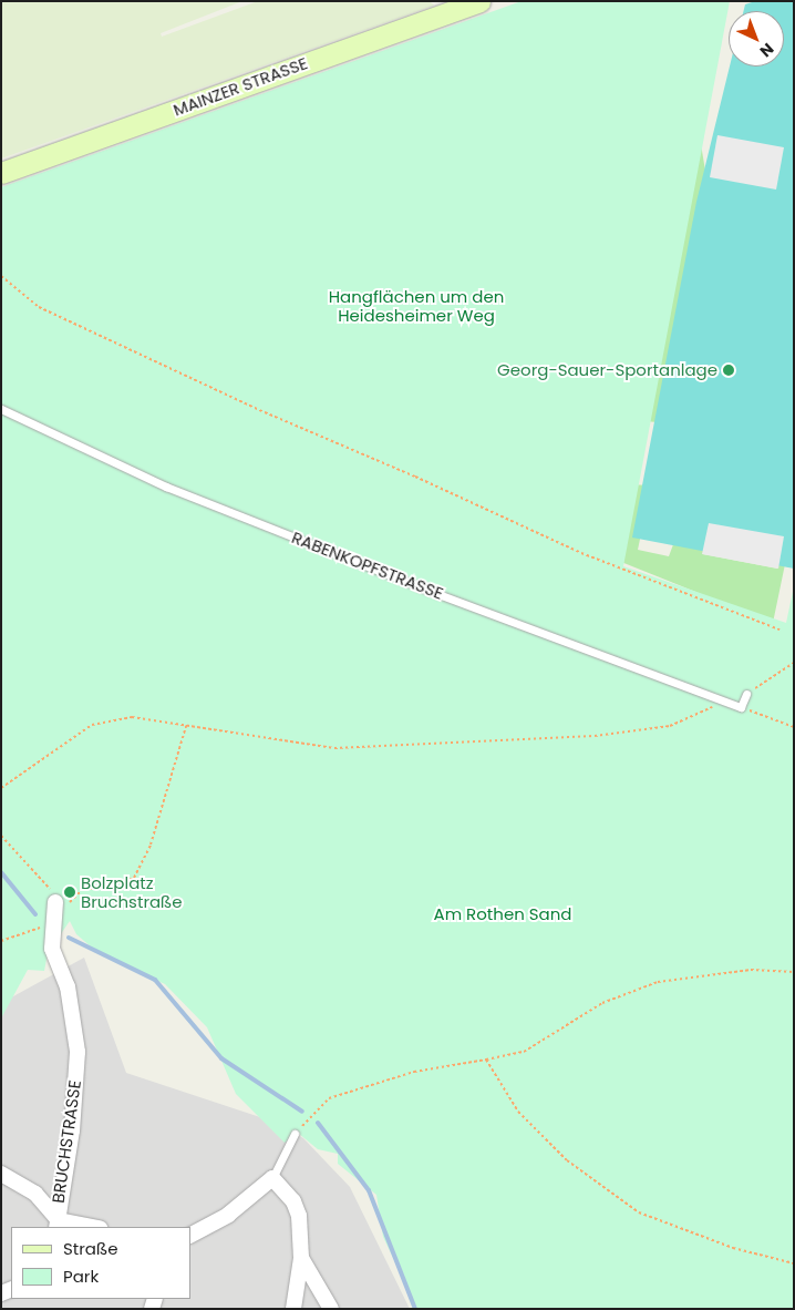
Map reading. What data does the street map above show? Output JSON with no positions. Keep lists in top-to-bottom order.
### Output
{
  "streets": {
    "main road": ["MAINZER STRASSE"],
    "street": ["BRUCHSTRASSE"],
    "lane": ["RABENKOPFSTRASSE"]
  },
  "parks": ["Hangflächen um den Heidesheimer Weg", "Am Rothen Sand"],
  "places": ["Georg-Sauer-Sportanlage", "Bolzplatz Bruchstraße"],
  "legend": ["Straße", "Park"],
  "north": "bottom right"
}
